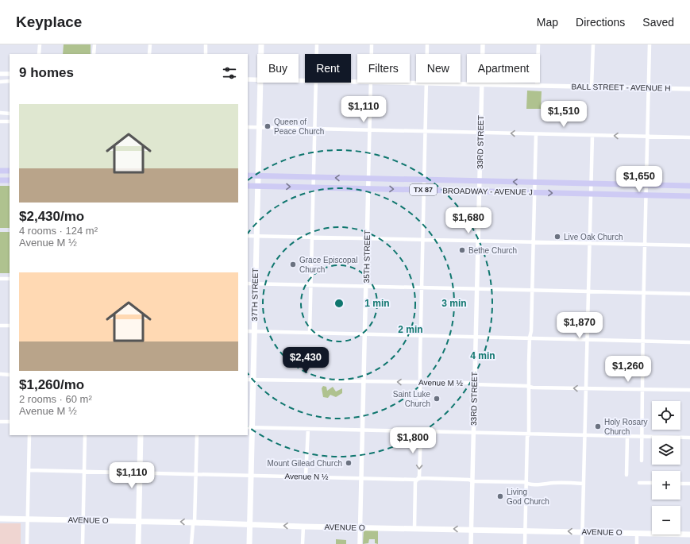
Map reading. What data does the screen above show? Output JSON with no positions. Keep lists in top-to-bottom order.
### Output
{
  "streets": {
    "main road": [
      "TX 87",
      "BROADWAY - AVENUE J",
      "37TH STREET",
      "AVENUE O"
    ],
    "street": [
      "BALL STREET - AVENUE H",
      "33RD STREET",
      "35TH STREET",
      "Avenue M ½",
      "Avenue N ½"
    ]
  },
  "crossings": [
    ["BALL STREET - AVENUE H", "33RD STREET"],
    ["33RD STREET", "BROADWAY - AVENUE J"],
    ["33RD STREET", "Avenue M ½"],
    ["33RD STREET", "Avenue N ½"],
    ["33RD STREET", "AVENUE O"],
    ["BROADWAY - AVENUE J", "35TH STREET"],
    ["BROADWAY - AVENUE J", "37TH STREET"],
    ["35TH STREET", "Avenue M ½"],
    ["35TH STREET", "Avenue N ½"],
    ["35TH STREET", "AVENUE O"],
    ["37TH STREET", "Avenue M ½"],
    ["37TH STREET", "Avenue N ½"],
    ["37TH STREET", "AVENUE O"]
  ],
  "places": [
    "Queen of Peace Church",
    "Live Oak Church",
    "Bethe Church",
    "Grace Episcopal Church",
    "Saint Luke Church",
    "Holy Rosary Church",
    "Mount Gilead Church",
    "Living God Church"
  ],
  "page": {
    "header": "Keyplace",
    "nav": ["Map", "Directions", "Saved"],
    "chip": [
      "Buy",
      "Rent",
      "Filters",
      "New",
      "Apartment"
    ],
    "heading": "9 homes",
    "list": [
      {
        "name": "$2,430/mo",
        "note": "4 rooms · 124 m² · Avenue M ½"
      },
      {
        "name": "$1,260/mo",
        "note": "2 rooms · 60 m² · Avenue M ½"
      }
    ],
    "price": [
      "$1,110",
      "$1,510",
      "$1,650",
      "$1,680",
      "$1,870",
      "$2,430",
      "$1,260",
      "$1,800",
      "$1,110"
    ],
    "map_buttons": ["+", "−"]
  },
  "rings": [
    "1 min",
    "3 min",
    "2 min",
    "4 min"
  ]
}
